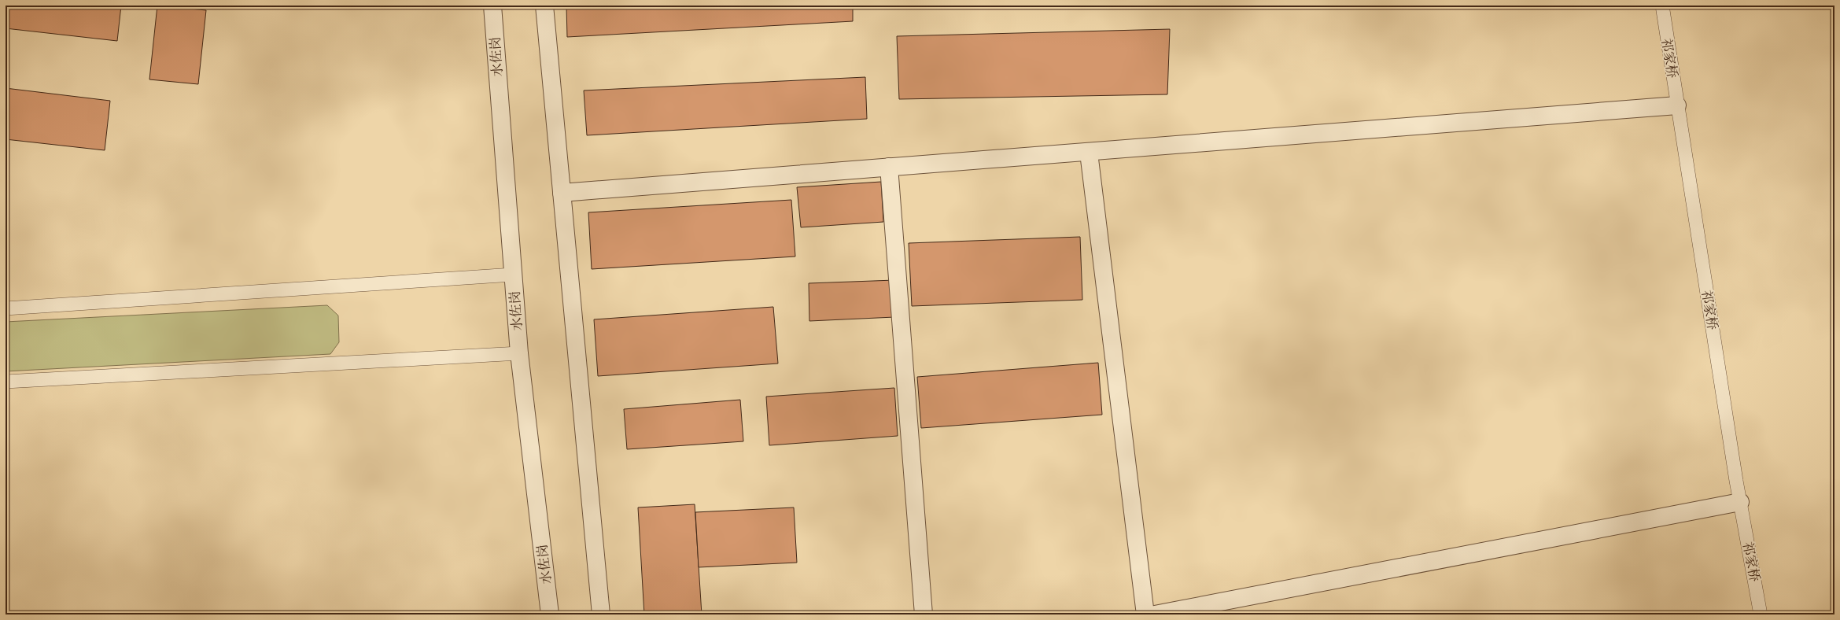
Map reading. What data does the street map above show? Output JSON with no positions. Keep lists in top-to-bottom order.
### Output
{
  "streets": {
    "street": ["水佐岗"],
    "lane": ["祁家桥"]
  }
}
